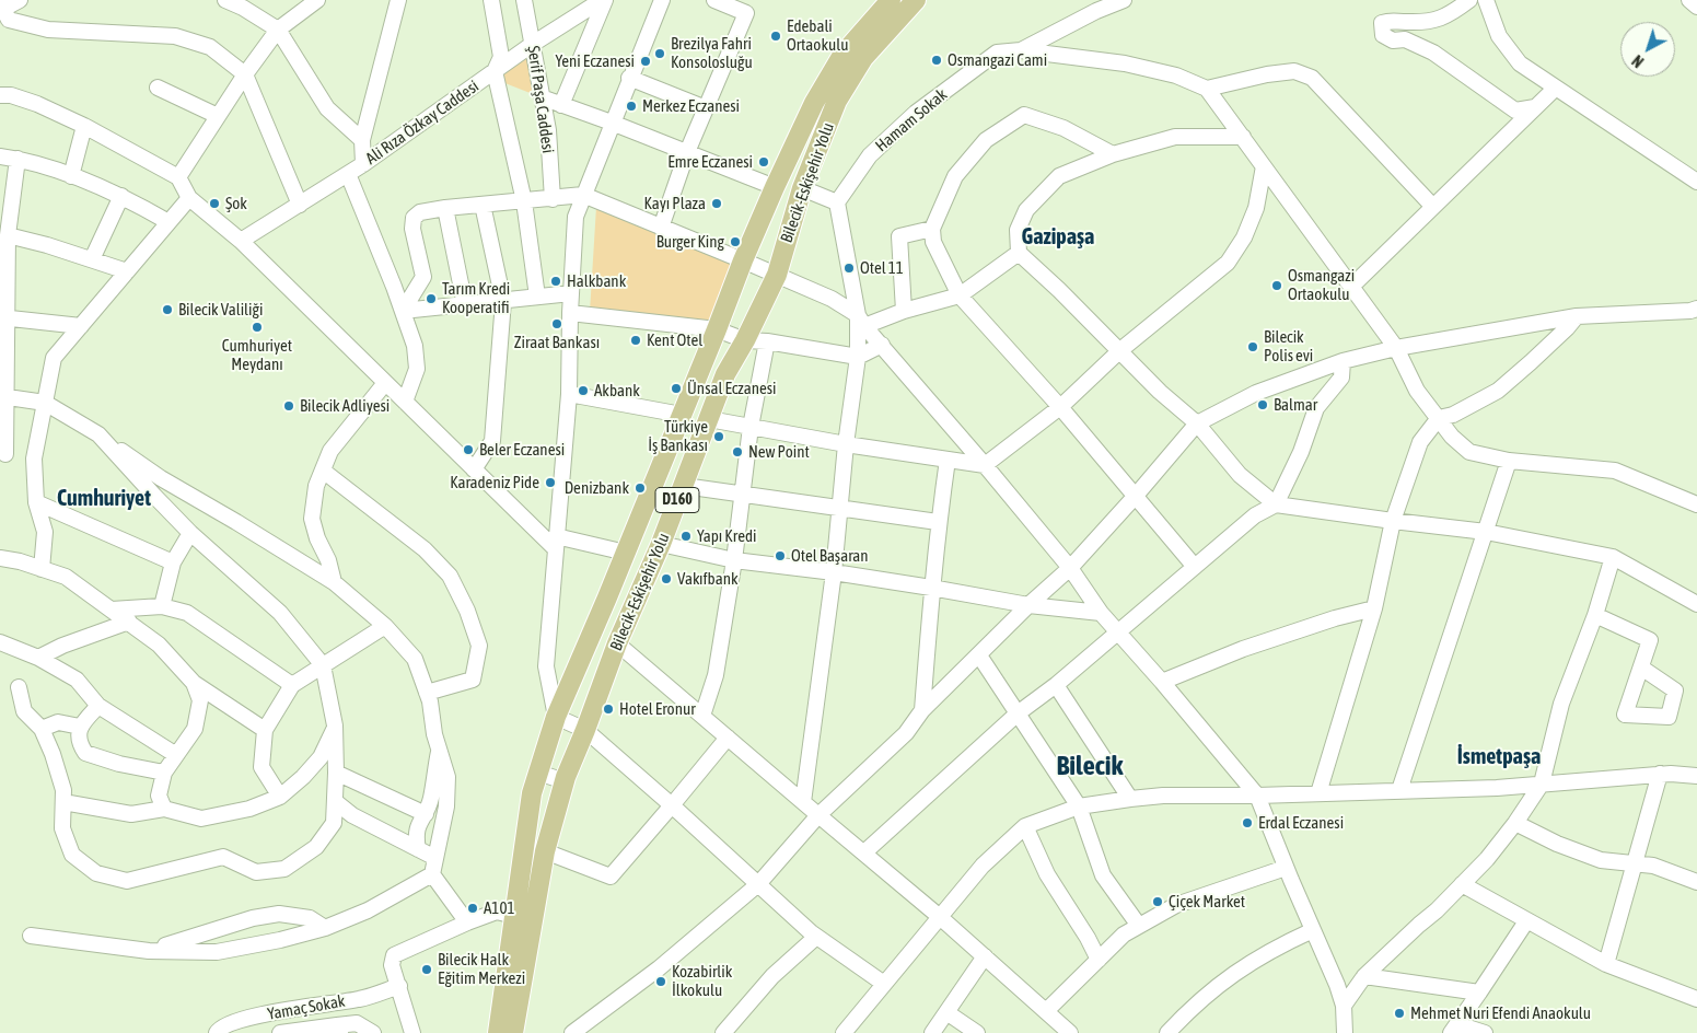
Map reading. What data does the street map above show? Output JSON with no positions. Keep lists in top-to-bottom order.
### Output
{
  "streets": {
    "main road": ["Bilecik-Eskişehir Yolu", "D160"],
    "street": [
      "Şerif Paşa Caddesi",
      "Hamam Sokak",
      "Ali Rıza Özkay Caddesi",
      "Yamaç Sokak"
    ]
  },
  "crossings": [
    ["Şerif Paşa Caddesi", "Ali Rıza Özkay Caddesi"]
  ],
  "districts": [
    "Gazipaşa",
    "Cumhuriyet",
    "İsmetpaşa",
    "Bilecik"
  ],
  "places": [
    "Edebali Ortaokulu",
    "Brezilya Fahri Konsolosluğu",
    "Osmangazi Cami",
    "Yeni Eczanesi",
    "Merkez Eczanesi",
    "Emre Eczanesi",
    "Şok",
    "Kayı Plaza",
    "Burger King",
    "Otel 11",
    "Halkbank",
    "Osmangazi Ortaokulu",
    "Tarım Kredi Kooperatifi",
    "Bilecik Valiliği",
    "Ziraat Bankası",
    "Cumhuriyet Meydanı",
    "Kent Otel",
    "Bilecik Polis evi",
    "Ünsal Eczanesi",
    "Akbank",
    "Balmar",
    "Bilecik Adliyesi",
    "Türkiye İş Bankası",
    "Beler Eczanesi",
    "New Point",
    "Karadeniz Pide",
    "Denizbank",
    "Yapı Kredi",
    "Otel Başaran",
    "Vakıfbank",
    "Hotel Eronur",
    "Erdal Eczanesi",
    "Çiçek Market",
    "A101",
    "Bilecik Halk Eğitim Merkezi",
    "Kozabirlik İlkokulu",
    "Mehmet Nuri Efendi Anaokulu"
  ],
  "north": "bottom left"
}
